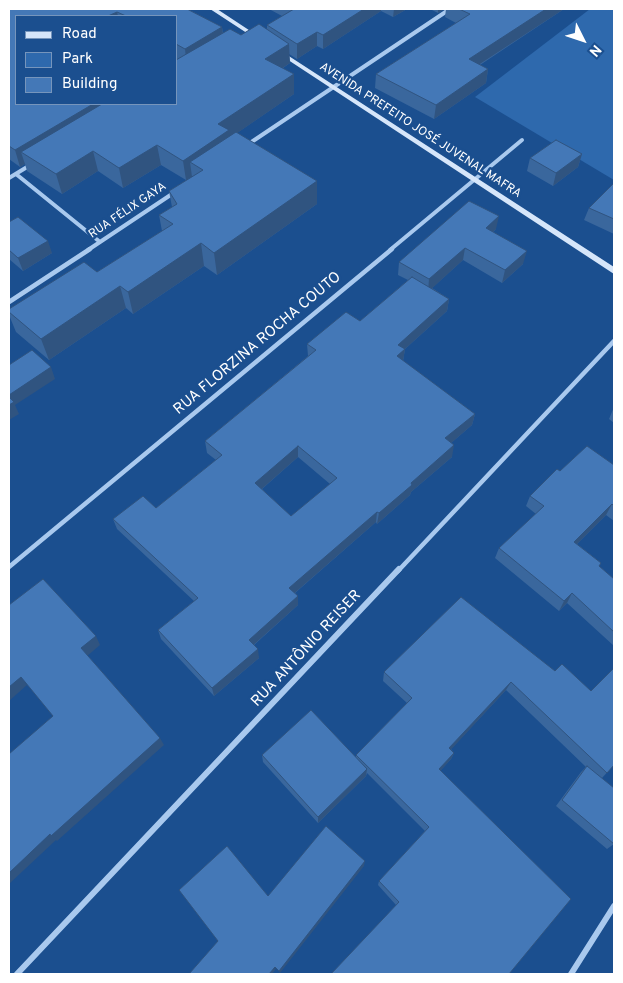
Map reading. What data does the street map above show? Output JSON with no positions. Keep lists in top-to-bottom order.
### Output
{
  "streets": {
    "main road": ["AVENIDA PREFEITO JOSÉ JUVENAL MAFRA"],
    "street": ["RUA FÉLIX GAYA", "RUA FLORZINA ROCHA COUTO", "RUA ANTÔNIO REISER"]
  },
  "crossings": [
    ["AVENIDA PREFEITO JOSÉ JUVENAL MAFRA", "RUA FLORZINA ROCHA COUTO"]
  ],
  "legend": ["Road", "Park", "Building"],
  "north": "bottom right"
}
